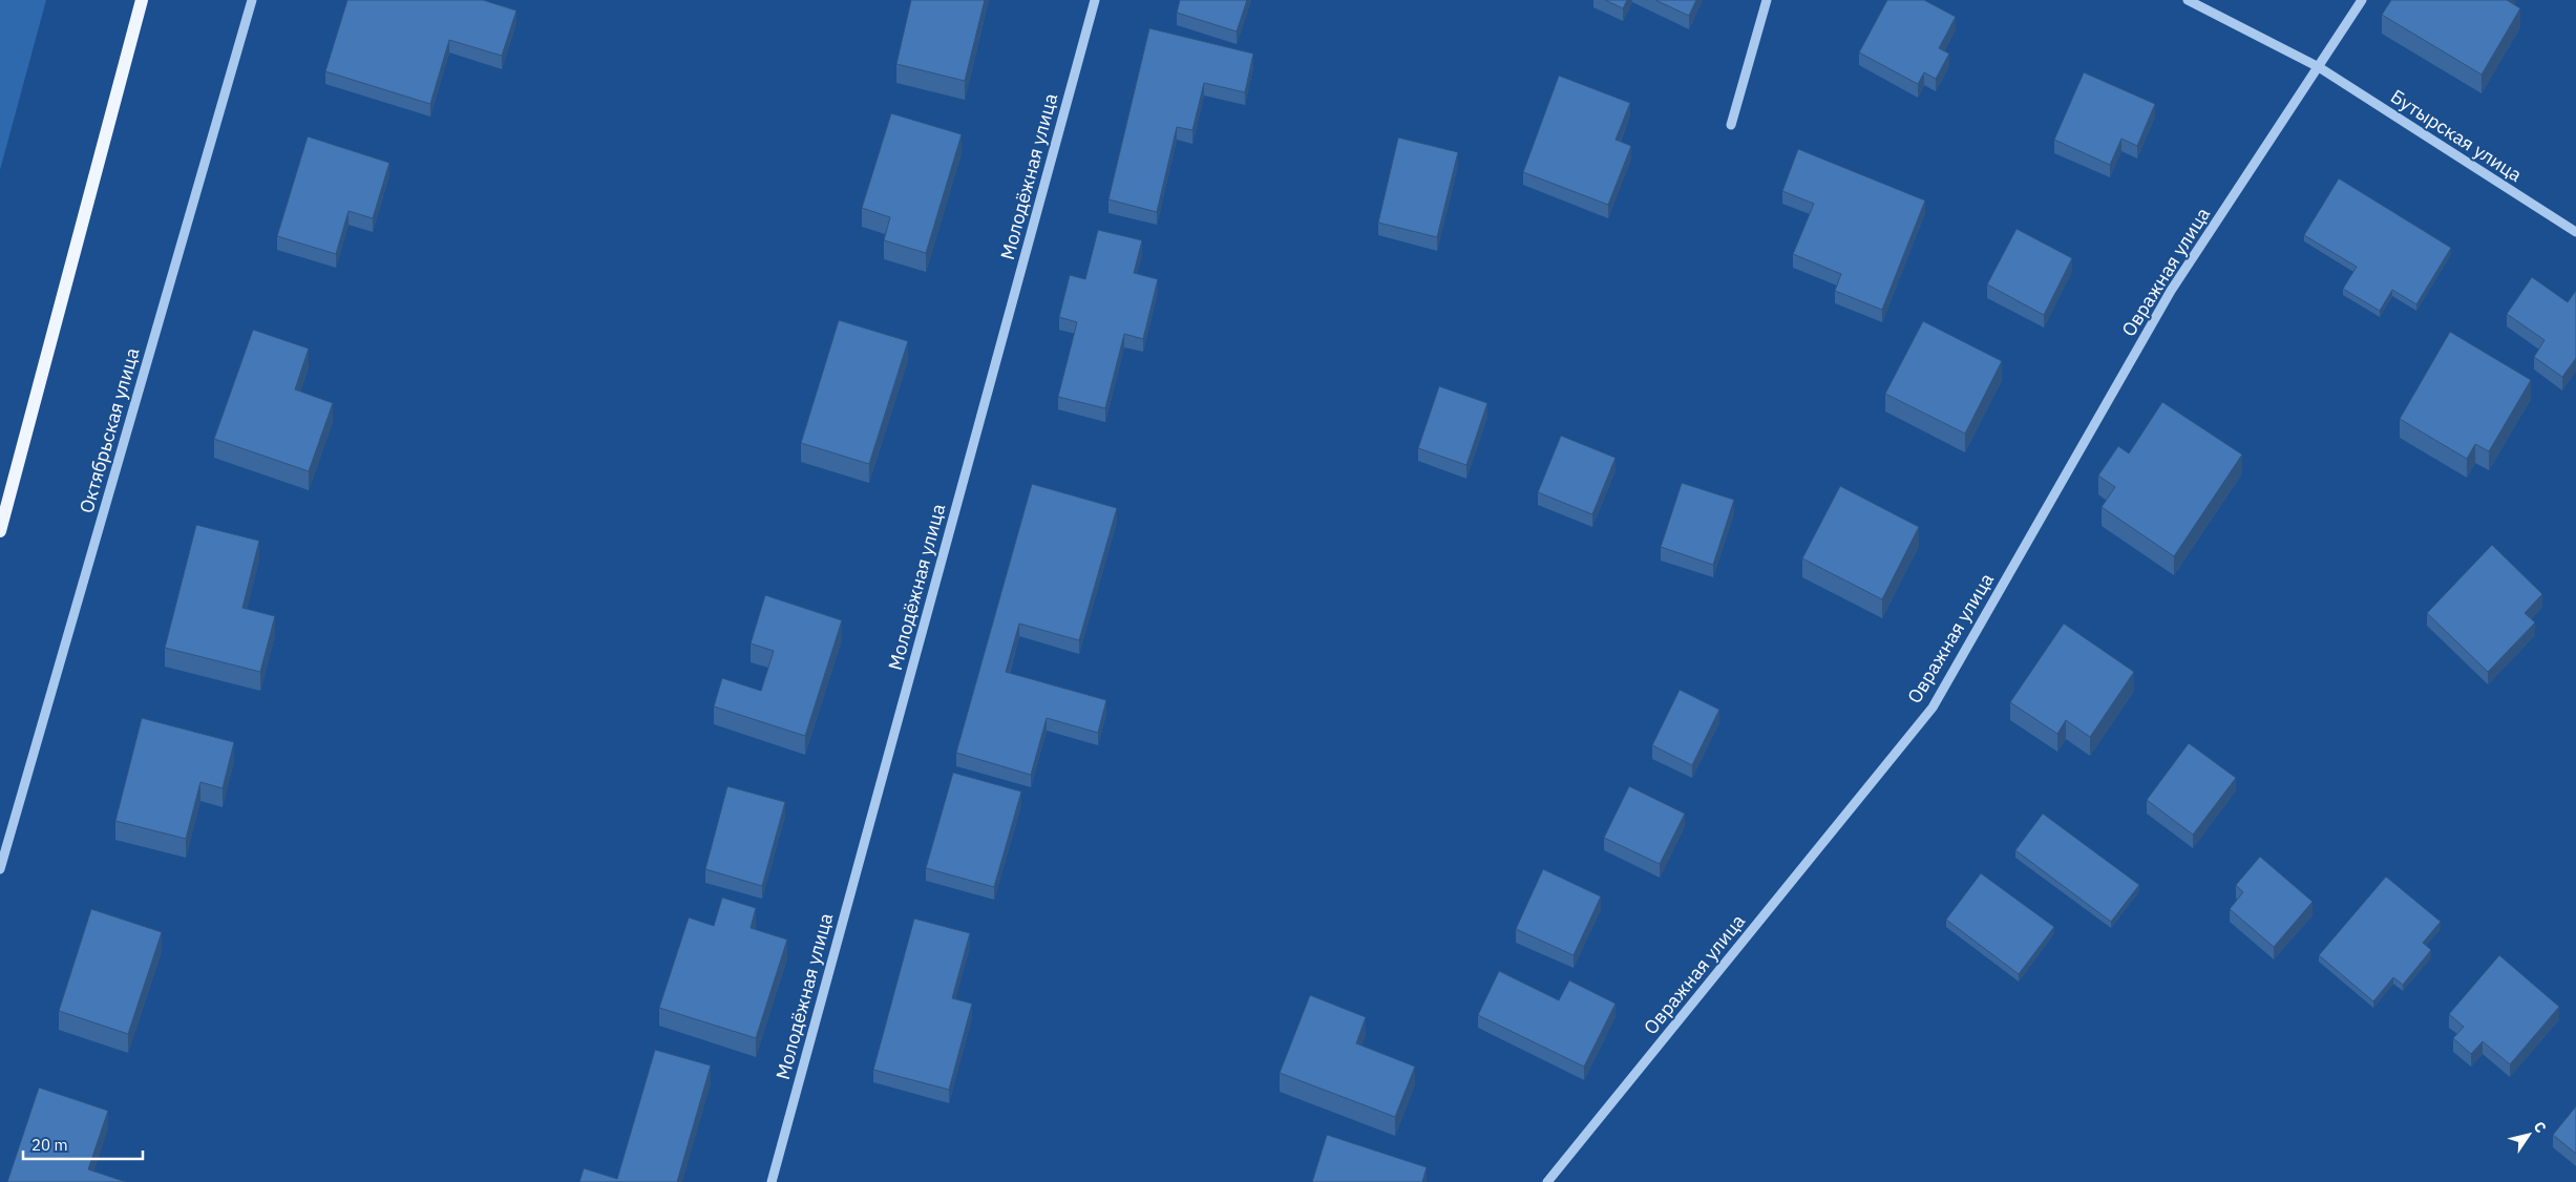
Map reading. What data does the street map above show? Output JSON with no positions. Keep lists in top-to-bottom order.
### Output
{
  "streets": {
    "street": [
      "Бутырская улица",
      "Молодёжная улица",
      "Овражная улица",
      "Октябрьская улица"
    ]
  },
  "crossings": [
    ["Бутырская улица", "Овражная улица"]
  ],
  "scale_bar": "20 m",
  "north": "top right"
}
